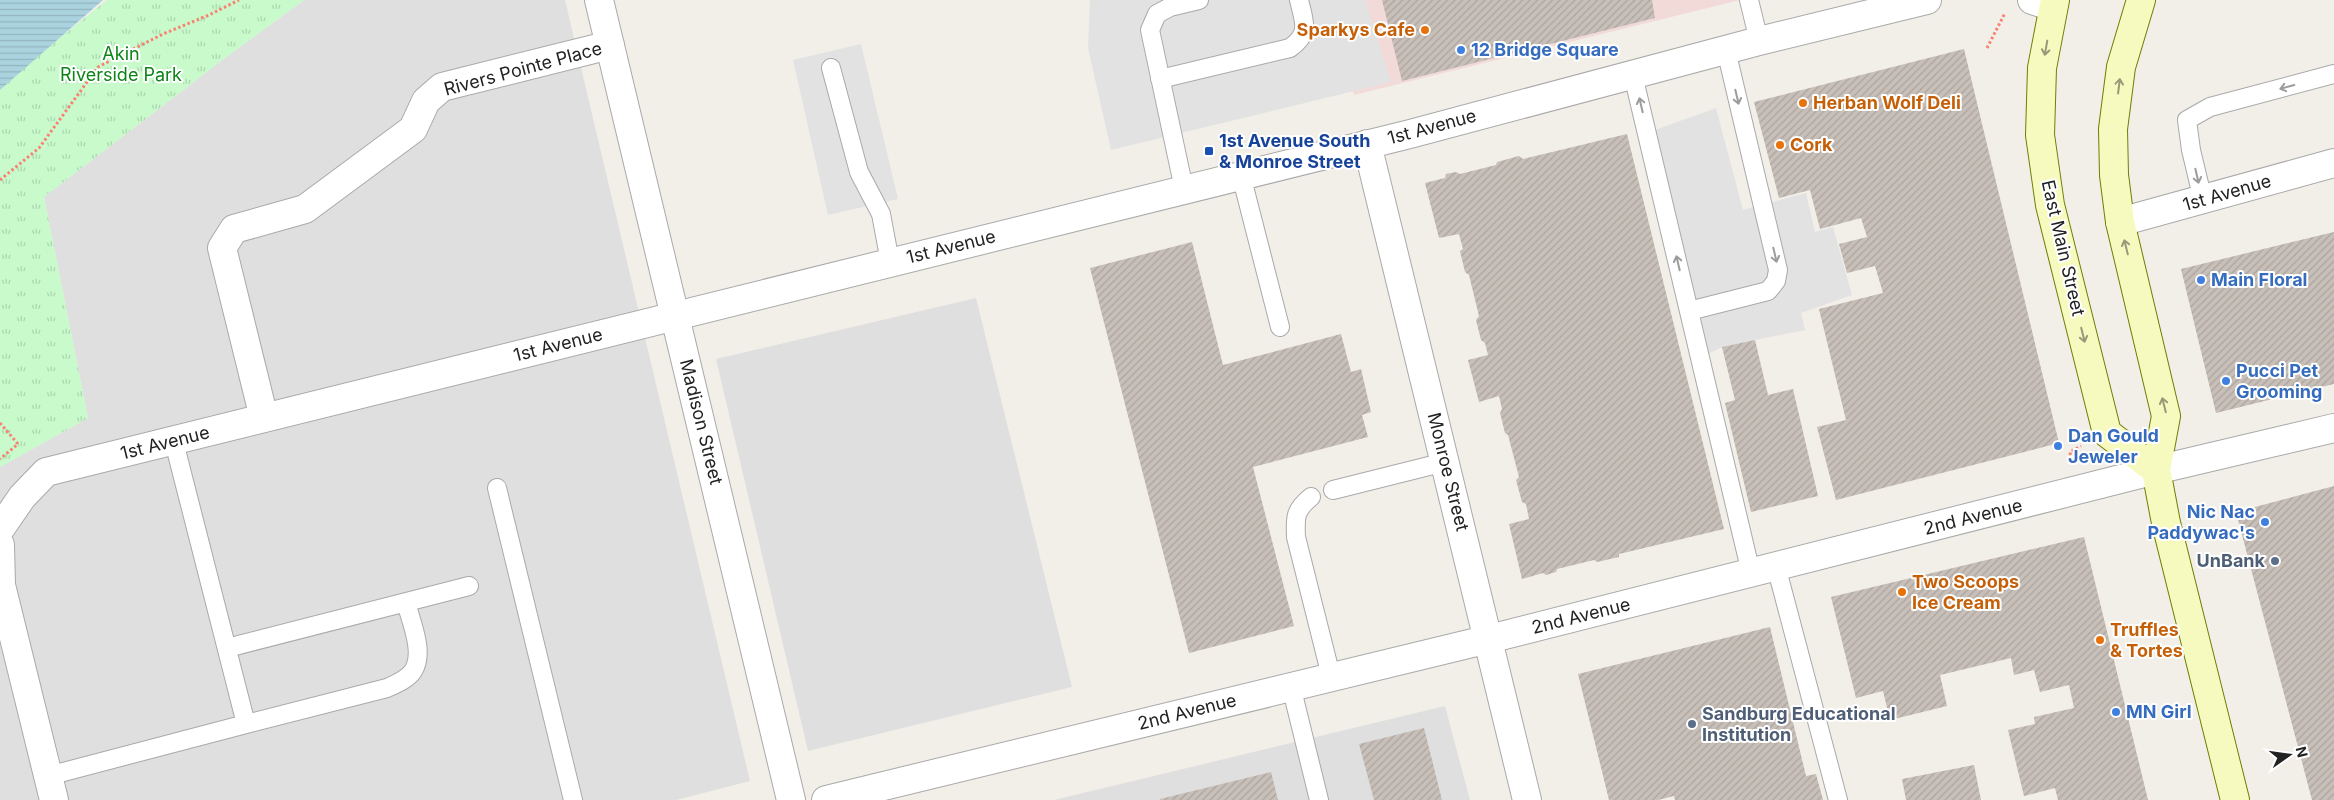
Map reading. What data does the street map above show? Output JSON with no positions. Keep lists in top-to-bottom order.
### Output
{
  "streets": {
    "main road": ["East Main Street"],
    "street": [
      "Rivers Pointe Place",
      "1st Avenue",
      "Madison Street",
      "Monroe Street",
      "2nd Avenue"
    ]
  },
  "crossings": [
    ["Rivers Pointe Place", "1st Avenue"],
    ["Rivers Pointe Place", "Madison Street"],
    ["1st Avenue", "Madison Street"],
    ["1st Avenue", "Monroe Street"],
    ["East Main Street", "2nd Avenue"],
    ["Monroe Street", "2nd Avenue"]
  ],
  "parks": ["Akin Riverside Park"],
  "places": {
    "other": [
      "Sparkys Cafe",
      "12 Bridge Square",
      "Herban Wolf Deli",
      "Cork",
      "Main Floral",
      "Pucci Pet Grooming",
      "Dan Gould Jeweler",
      "Nic Nac Paddywac's",
      "UnBank",
      "Two Scoops Ice Cream",
      "Truffles & Tortes",
      "MN Girl",
      "Sandburg Educational Institution"
    ],
    "transit": ["1st Avenue South & Monroe Street"]
  },
  "north": "right"
}
